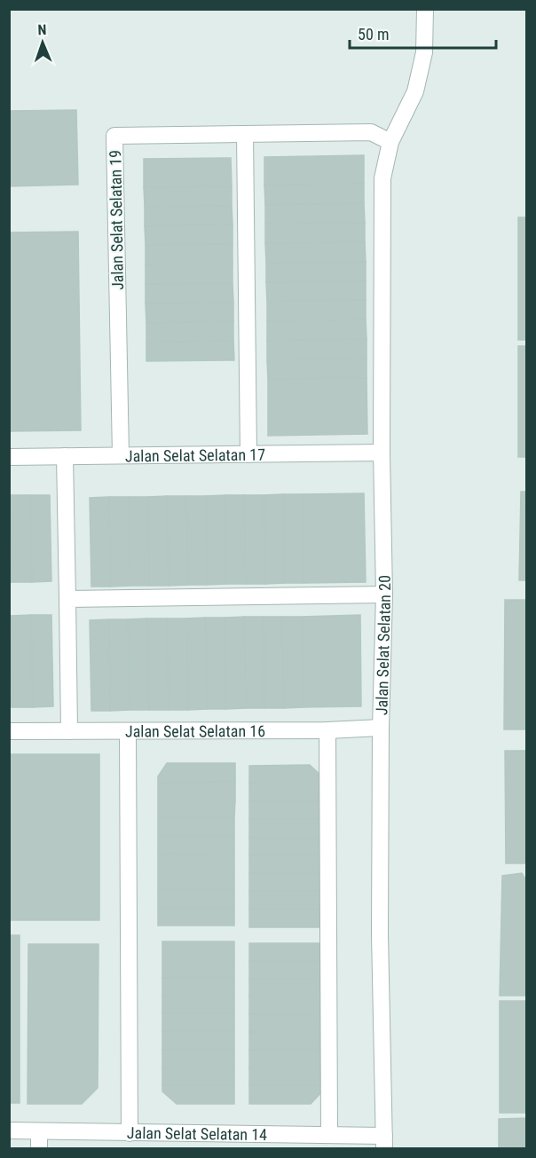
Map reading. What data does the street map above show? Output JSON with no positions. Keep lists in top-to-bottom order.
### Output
{
  "streets": {
    "street": [
      "Jalan Selat Selatan 19",
      "Jalan Selat Selatan 17",
      "Jalan Selat Selatan 20",
      "Jalan Selat Selatan 16",
      "Jalan Selat Selatan 14"
    ]
  },
  "crossings": [
    ["Jalan Selat Selatan 19", "Jalan Selat Selatan 17"],
    ["Jalan Selat Selatan 19", "Jalan Selat Selatan 20"],
    ["Jalan Selat Selatan 17", "Jalan Selat Selatan 20"],
    ["Jalan Selat Selatan 20", "Jalan Selat Selatan 16"],
    ["Jalan Selat Selatan 20", "Jalan Selat Selatan 14"]
  ],
  "scale_bar": "50 m",
  "north": "top"
}
